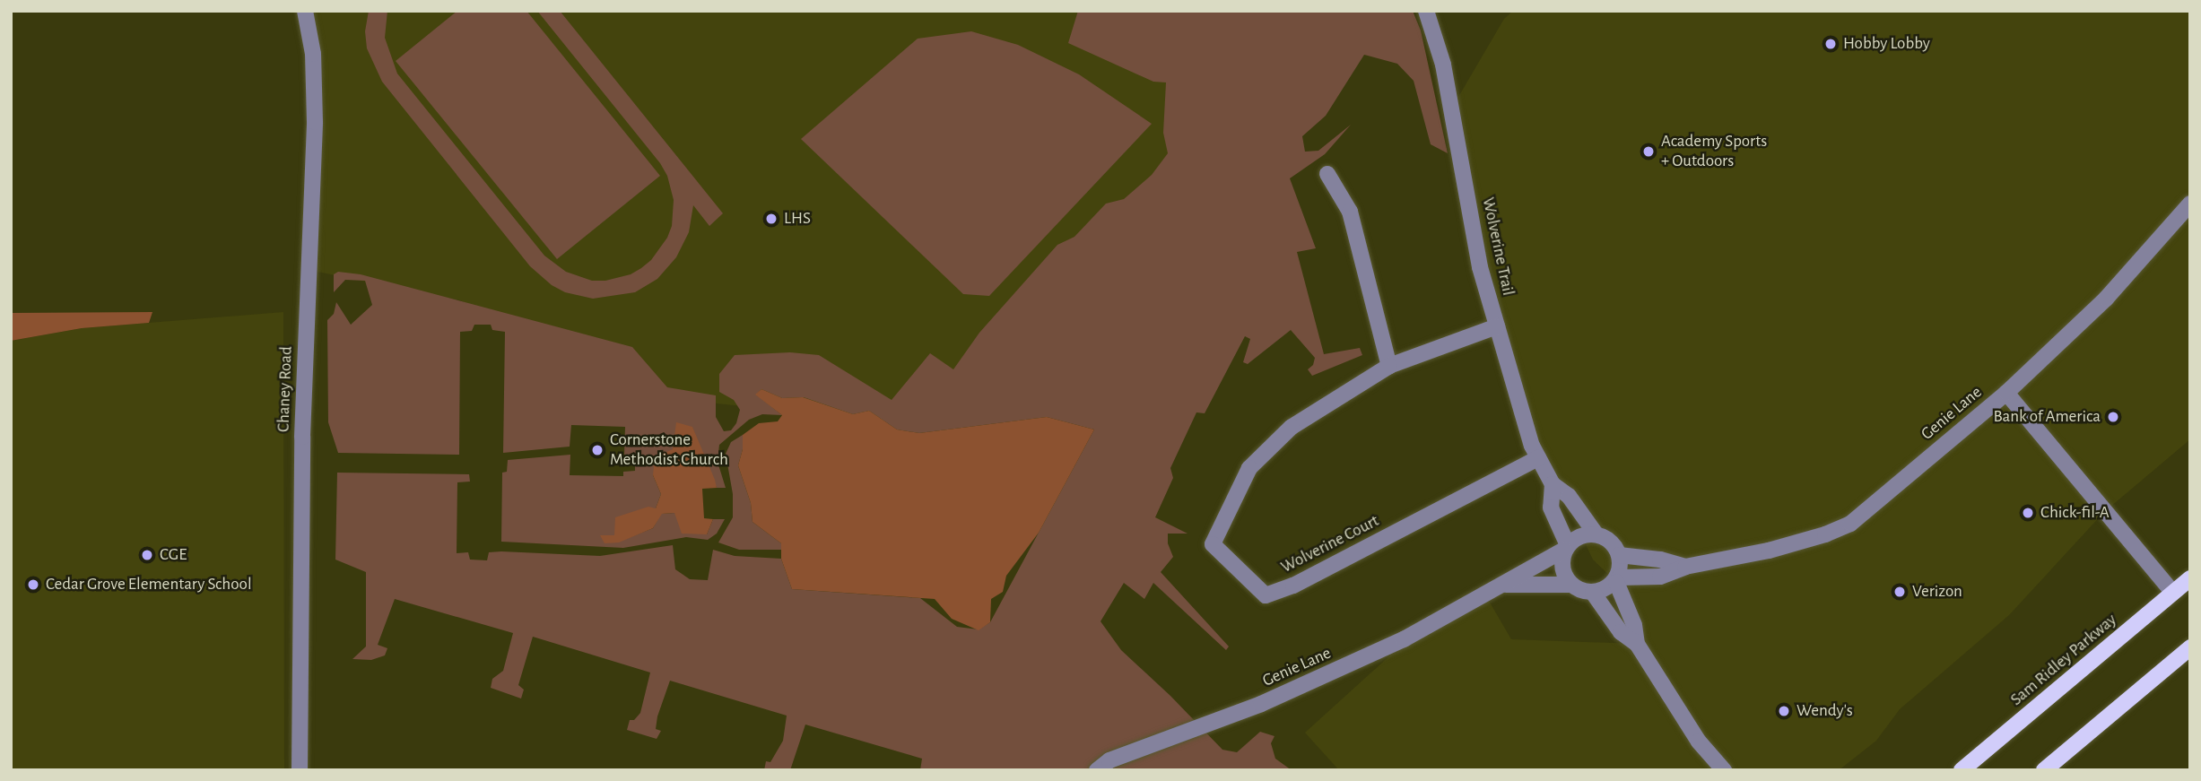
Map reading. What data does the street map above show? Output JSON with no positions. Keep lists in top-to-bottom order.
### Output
{
  "streets": {
    "main road": ["Sam Ridley Parkway"],
    "street": [
      "Wolverine Trail",
      "Chaney Road",
      "Genie Lane",
      "Wolverine Court"
    ]
  },
  "crossings": [
    ["Wolverine Trail", "Genie Lane"],
    ["Wolverine Trail", "Wolverine Court"]
  ],
  "places": [
    "Hobby Lobby",
    "Academy Sports + Outdoors",
    "LHS",
    "Bank of America",
    "Cornerstone Methodist Church",
    "Chick-fil-A",
    "CGE",
    "Cedar Grove Elementary School",
    "Verizon",
    "Wendy's"
  ]
}
